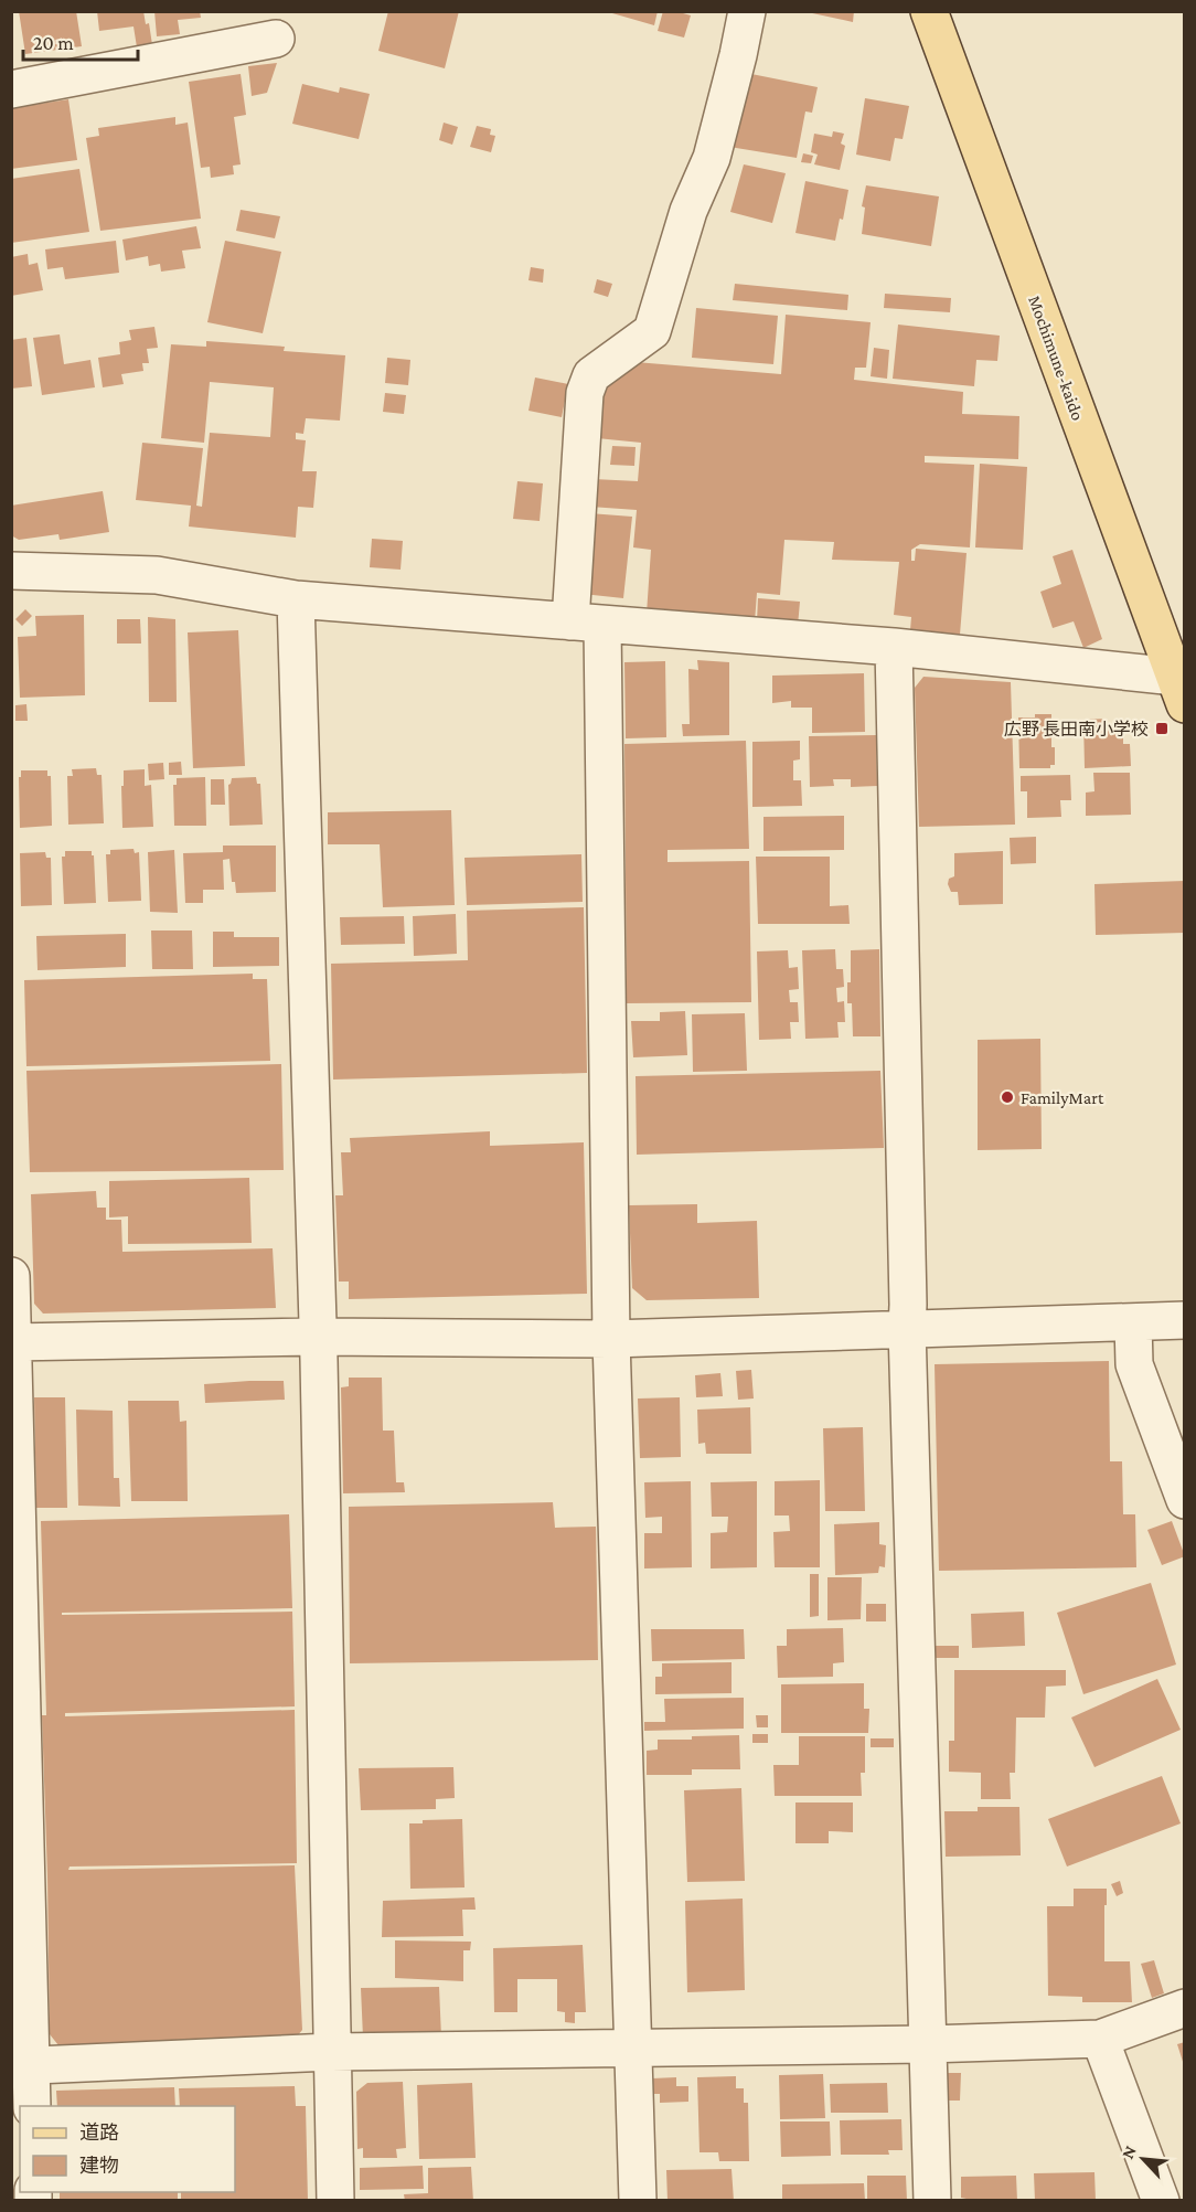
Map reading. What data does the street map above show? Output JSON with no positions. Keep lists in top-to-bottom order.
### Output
{
  "streets": {
    "main road": ["Mochimune-kaido"]
  },
  "places": {
    "transit": ["広野 長田南小学校"],
    "other": ["FamilyMart"]
  },
  "legend": ["道路", "建物"],
  "scale_bar": "20 m",
  "north": "top left"
}
